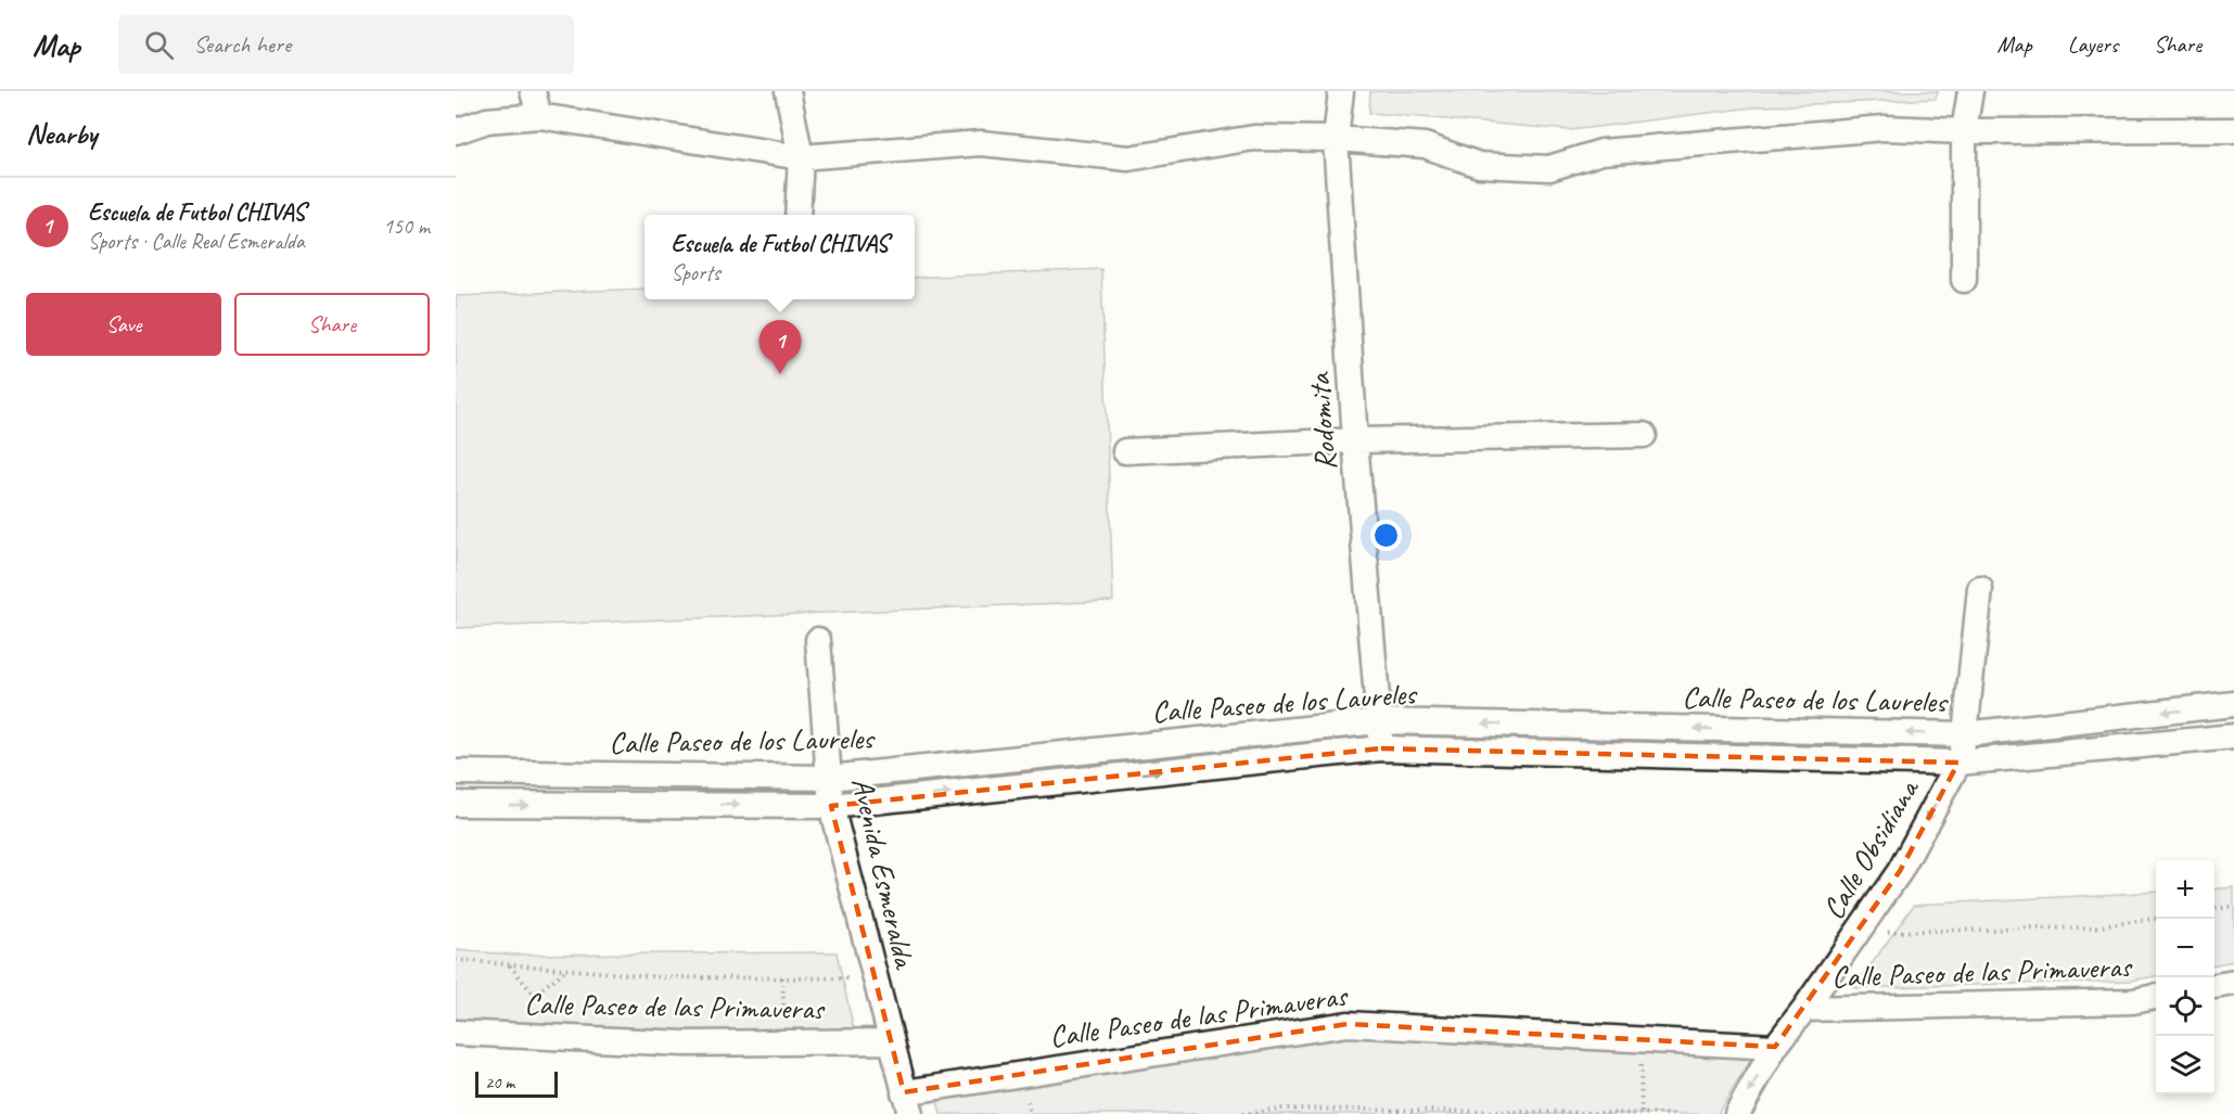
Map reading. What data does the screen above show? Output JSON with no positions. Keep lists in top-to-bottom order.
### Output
{
  "streets": {
    "street": [
      "Rodomita",
      "Calle Paseo de los Laureles",
      "Calle Obsidiana",
      "Avenida Esmeralda",
      "Calle Paseo de las Primaveras"
    ]
  },
  "crossings": [
    ["Rodomita", "Calle Paseo de los Laureles"],
    ["Calle Paseo de los Laureles", "Calle Obsidiana"],
    ["Calle Paseo de los Laureles", "Avenida Esmeralda"],
    ["Calle Obsidiana", "Calle Paseo de las Primaveras"],
    ["Avenida Esmeralda", "Calle Paseo de las Primaveras"]
  ],
  "one_way": ["Calle Obsidiana"],
  "scale_bar": "20 m",
  "page": {
    "header": "Map",
    "search": "Search here",
    "nav": ["Map", "Layers", "Share"],
    "heading": "Nearby",
    "list": [
      {
        "mark": "1",
        "name": "Escuela de Futbol CHIVAS",
        "note": "Sports · Calle Real Esmeralda",
        "value": "150 m"
      }
    ],
    "popup": ["Escuela de Futbol CHIVAS", "Sports"],
    "buttons": ["Save", "Share"],
    "pins": "1",
    "map_buttons": ["+", "−"],
    "scale": "20 m"
  }
}
